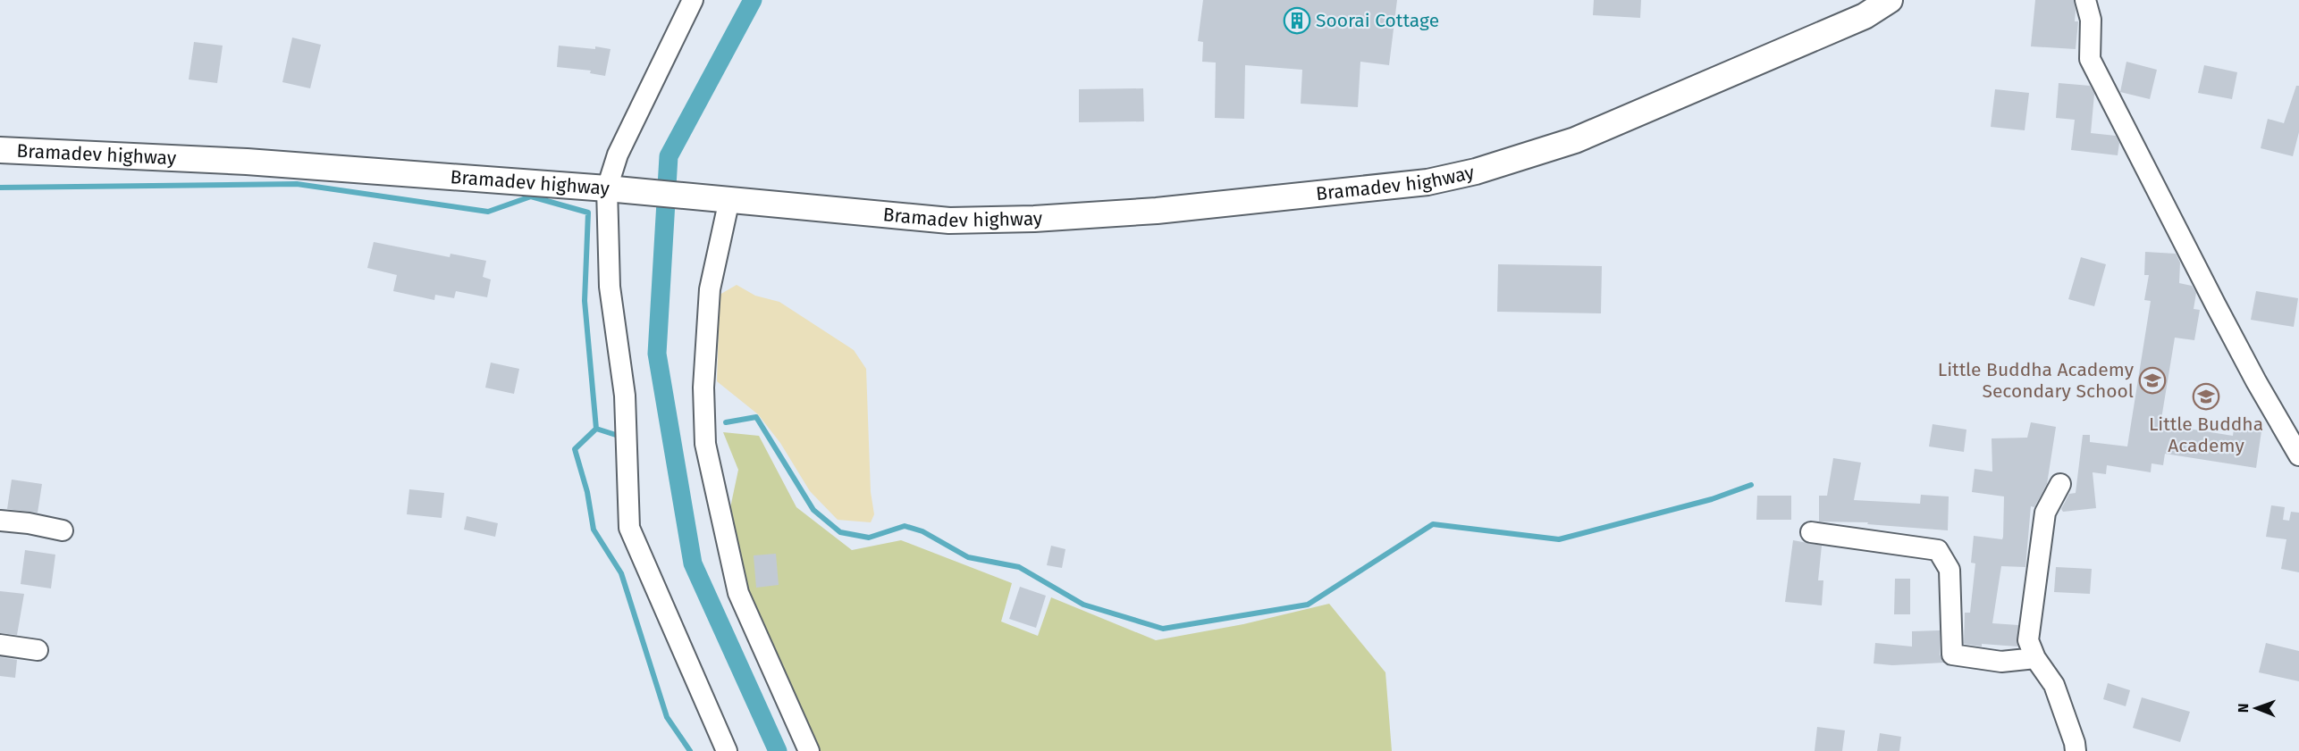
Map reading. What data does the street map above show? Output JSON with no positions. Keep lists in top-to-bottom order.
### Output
{
  "streets": {
    "street": ["Bramadev highway"]
  },
  "places": {
    "building": ["Soorai Cottage"],
    "school or university": ["Little Buddha Academy Secondary School", "Little Buddha Academy"]
  },
  "north": "left"
}
